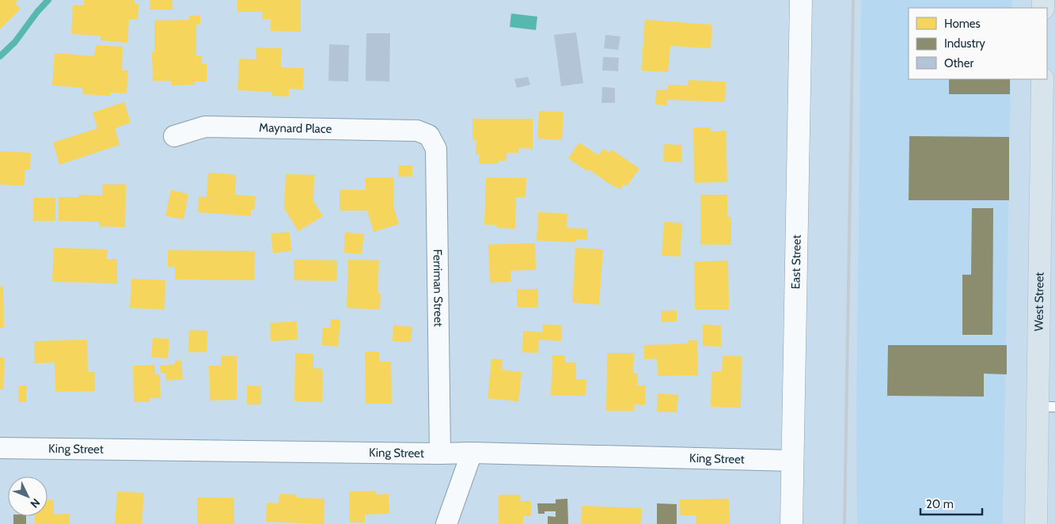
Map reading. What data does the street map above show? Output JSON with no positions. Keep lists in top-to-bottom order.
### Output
{
  "streets": {
    "highway": ["West Street"],
    "main road": ["East Street"],
    "street": ["Maynard Place", "Ferriman Street", "King Street"]
  },
  "crossings": [
    ["Maynard Place", "Ferriman Street"],
    ["East Street", "King Street"],
    ["Ferriman Street", "King Street"]
  ],
  "legend": ["Homes", "Industry", "Other"],
  "scale_bar": "20 m",
  "north": "bottom right"
}
